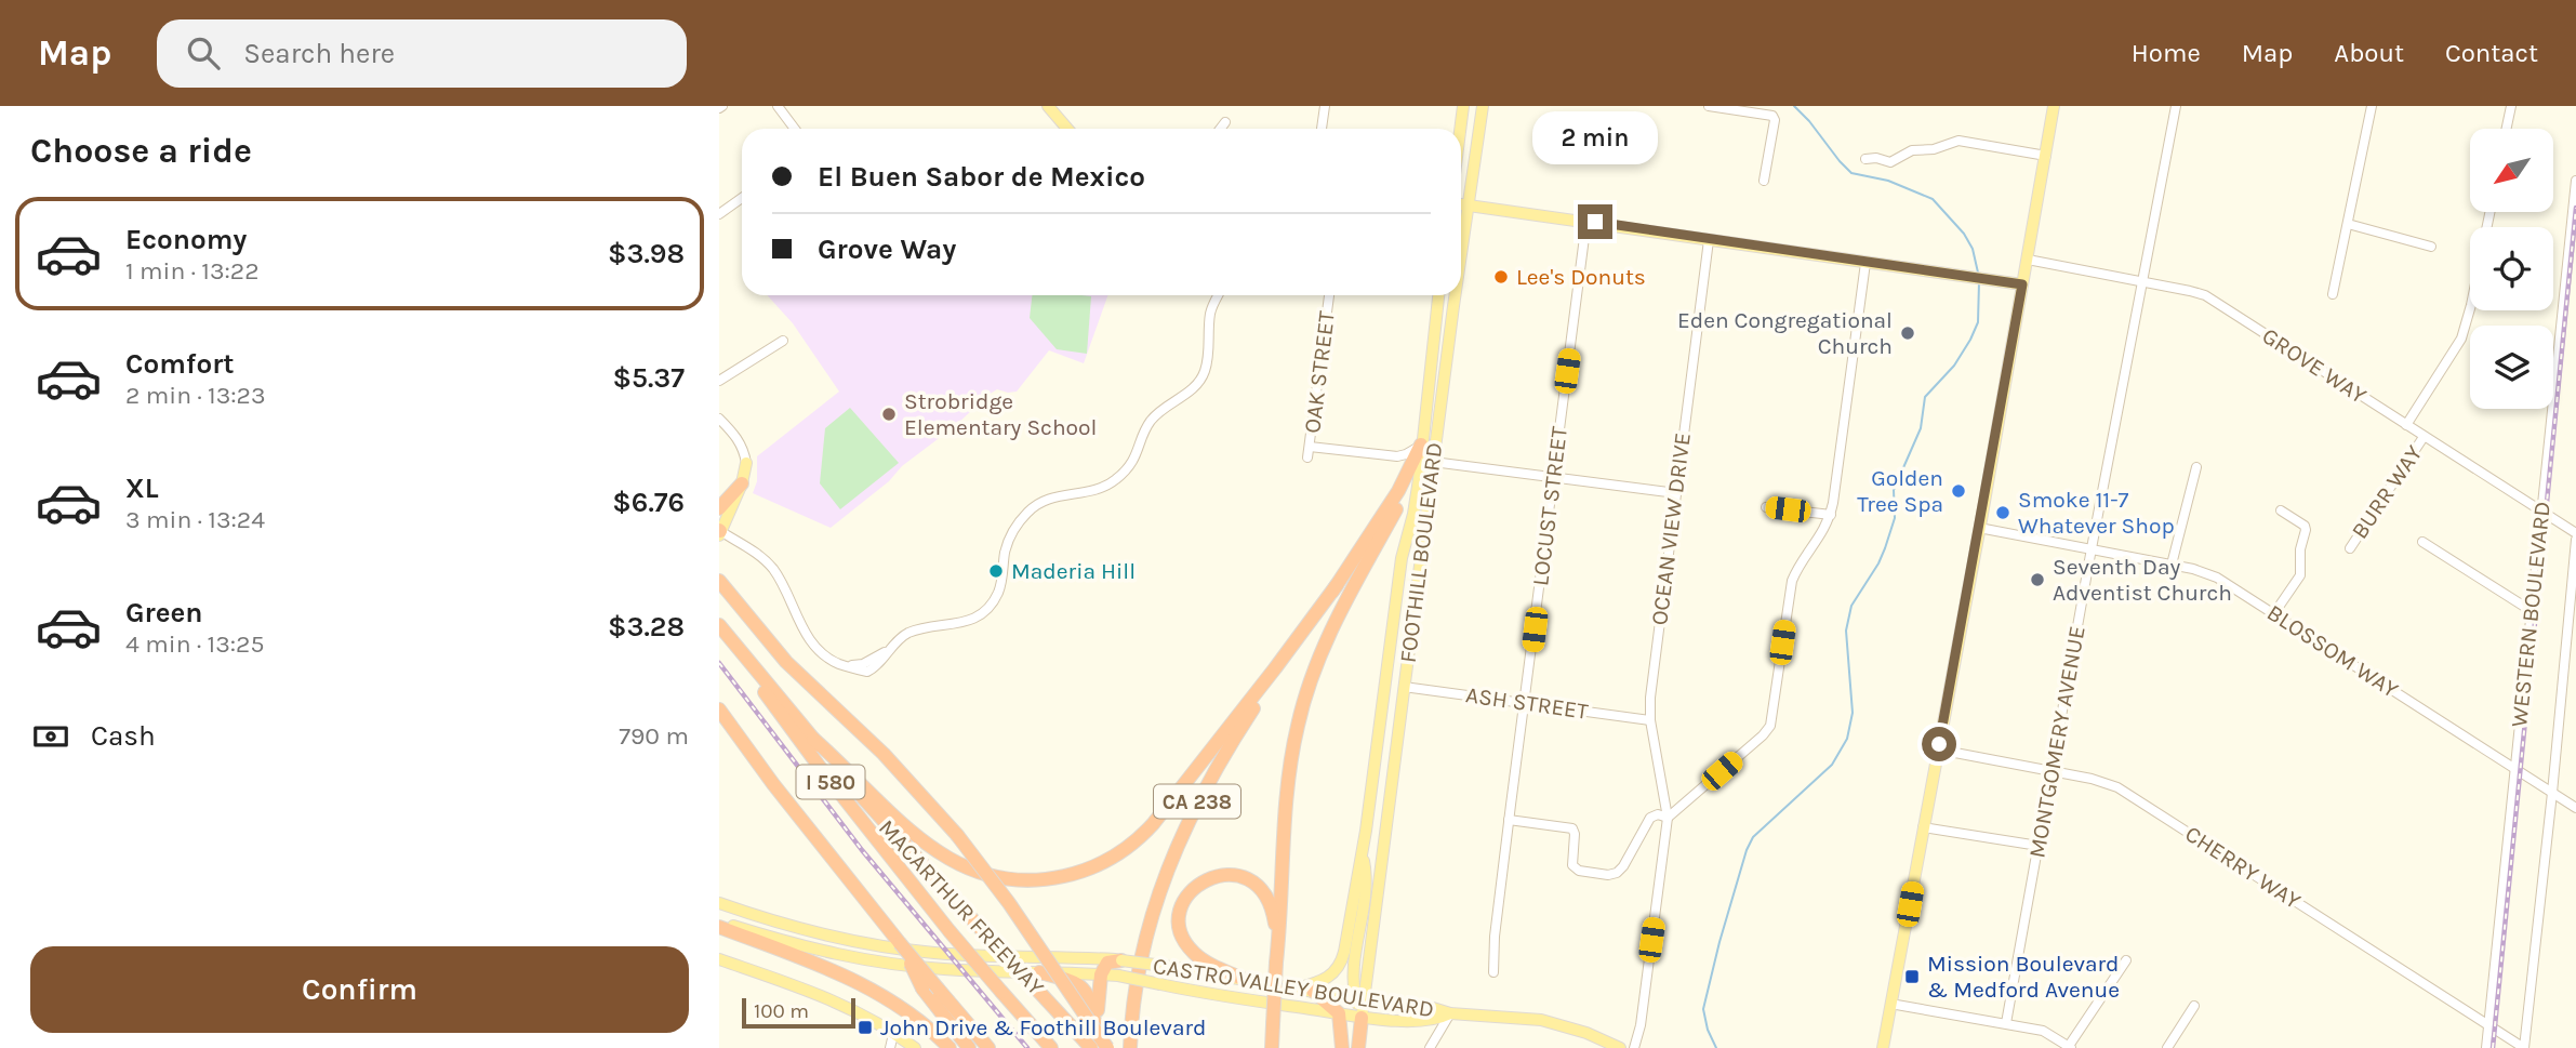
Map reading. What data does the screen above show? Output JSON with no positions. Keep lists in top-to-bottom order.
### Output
{
  "streets": {
    "highway": ["I 580", "CA 238", "MACARTHUR FREEWAY"],
    "main road": ["FOOTHILL BOULEVARD", "CASTRO VALLEY BOULEVARD"],
    "street": [
      "GROVE WAY",
      "OAK STREET",
      "BURR WAY",
      "LOCUST STREET",
      "OCEAN VIEW DRIVE",
      "WESTERN BOULEVARD",
      "BLOSSOM WAY",
      "ASH STREET",
      "MONTGOMERY AVENUE",
      "CHERRY WAY"
    ]
  },
  "crossings": [
    ["GROVE WAY", "BURR WAY"],
    ["GROVE WAY", "WESTERN BOULEVARD"],
    ["GROVE WAY", "MONTGOMERY AVENUE"],
    ["OAK STREET", "FOOTHILL BOULEVARD"],
    ["OAK STREET", "CA 238"],
    ["LOCUST STREET", "ASH STREET"],
    ["OCEAN VIEW DRIVE", "ASH STREET"],
    ["FOOTHILL BOULEVARD", "ASH STREET"],
    ["FOOTHILL BOULEVARD", "CA 238"],
    ["FOOTHILL BOULEVARD", "CASTRO VALLEY BOULEVARD"],
    ["WESTERN BOULEVARD", "BLOSSOM WAY"],
    ["WESTERN BOULEVARD", "CHERRY WAY"],
    ["BLOSSOM WAY", "MONTGOMERY AVENUE"],
    ["MONTGOMERY AVENUE", "CHERRY WAY"],
    ["I 580", "MACARTHUR FREEWAY"]
  ],
  "places": {
    "other": [
      "Lee's Donuts",
      "Eden Congregational Church",
      "Strobridge Elementary School",
      "Golden Tree Spa",
      "Smoke 11-7 Whatever Shop",
      "Maderia Hill",
      "Seventh Day Adventist Church"
    ],
    "transit": ["Mission Boulevard & Medford Avenue", "John Drive & Foothill Boulevard"]
  },
  "scale_bar": "100 m",
  "north": "bottom left",
  "page": {
    "header": "Map",
    "search": "Search here",
    "nav": [
      "Home",
      "Map",
      "About",
      "Contact"
    ],
    "heading": "Choose a ride",
    "bubble": "2 min",
    "banner": ["El Buen Sabor de Mexico", "Grove Way"],
    "list": [
      {
        "name": "Economy",
        "note": "1 min · 13:22",
        "value": "$3.98"
      },
      {
        "name": "Comfort",
        "note": "2 min · 13:23",
        "value": "$5.37"
      },
      {
        "name": "XL",
        "note": "3 min · 13:24",
        "value": "$6.76"
      },
      {
        "name": "Green",
        "note": "4 min · 13:25",
        "value": "$3.28"
      }
    ],
    "pay": ["Cash", "790 m"],
    "buttons": "Confirm",
    "scale": "100 m"
  }
}
